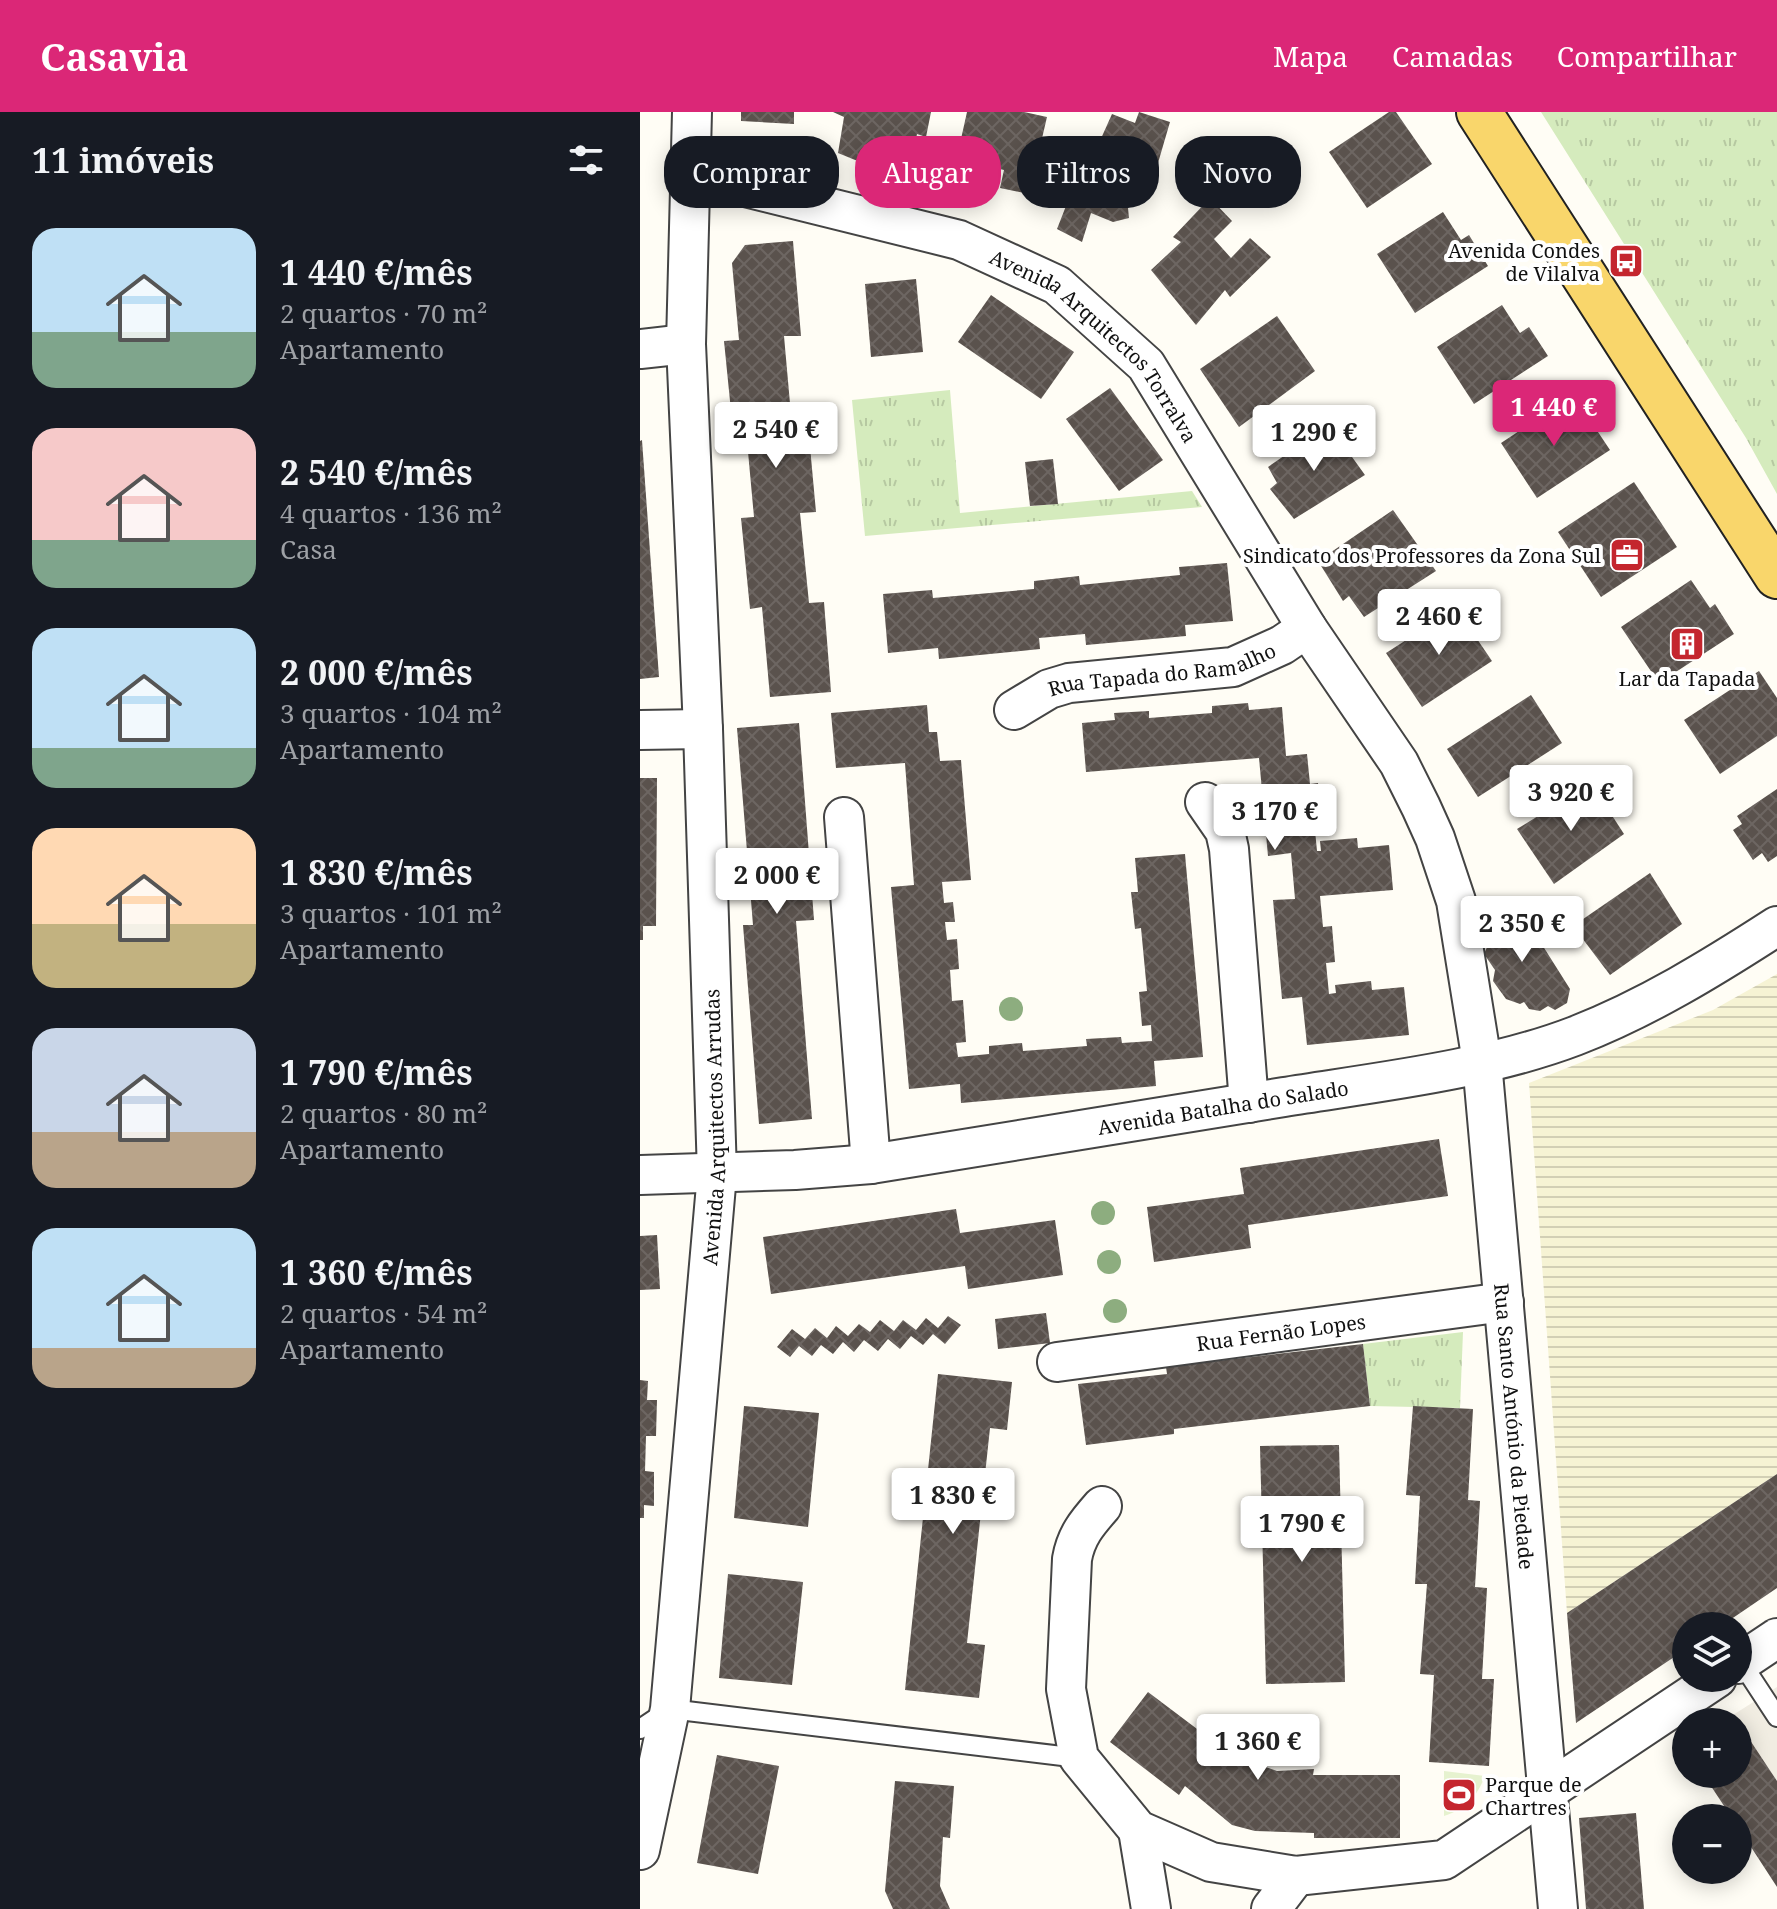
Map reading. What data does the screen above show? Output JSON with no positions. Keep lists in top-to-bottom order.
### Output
{
  "streets": {
    "street": [
      "Avenida Arquitectos Torralva",
      "Rua Tapada do Ramalho",
      "Avenida Batalha do Salado",
      "Avenida Arquitectos Arrudas",
      "Rua Fernão Lopes",
      "Rua Santo António da Piedade"
    ]
  },
  "crossings": [
    ["Avenida Arquitectos Torralva", "Rua Tapada do Ramalho"],
    ["Avenida Arquitectos Torralva", "Avenida Batalha do Salado"],
    ["Avenida Arquitectos Torralva", "Rua Santo António da Piedade"],
    ["Avenida Batalha do Salado", "Avenida Arquitectos Arrudas"],
    ["Avenida Batalha do Salado", "Rua Santo António da Piedade"],
    ["Rua Fernão Lopes", "Rua Santo António da Piedade"]
  ],
  "places": {
    "bus stop": ["Avenida Condes de Vilalva"],
    "office": ["Sindicato dos Professores da Zona Sul"],
    "building": ["Lar da Tapada"],
    "sports": ["Parque de Chartres"]
  },
  "page": {
    "header": "Casavia",
    "nav": ["Mapa", "Camadas", "Compartilhar"],
    "heading": "11 imóveis",
    "chip": [
      "Comprar",
      "Alugar",
      "Filtros",
      "Novo"
    ],
    "list": [
      {
        "name": "1 440 €/mês",
        "note": "2 quartos · 70 m² · Apartamento"
      },
      {
        "name": "2 540 €/mês",
        "note": "4 quartos · 136 m² · Casa"
      },
      {
        "name": "2 000 €/mês",
        "note": "3 quartos · 104 m² · Apartamento"
      },
      {
        "name": "1 830 €/mês",
        "note": "3 quartos · 101 m² · Apartamento"
      },
      {
        "name": "1 790 €/mês",
        "note": "2 quartos · 80 m² · Apartamento"
      },
      {
        "name": "1 360 €/mês",
        "note": "2 quartos · 54 m² · Apartamento"
      }
    ],
    "price": [
      "1 440 €",
      "2 540 €",
      "1 290 €",
      "2 460 €",
      "3 920 €",
      "3 170 €",
      "2 000 €",
      "2 350 €",
      "1 830 €",
      "1 790 €",
      "1 360 €"
    ],
    "map_buttons": ["+", "−"]
  }
}
